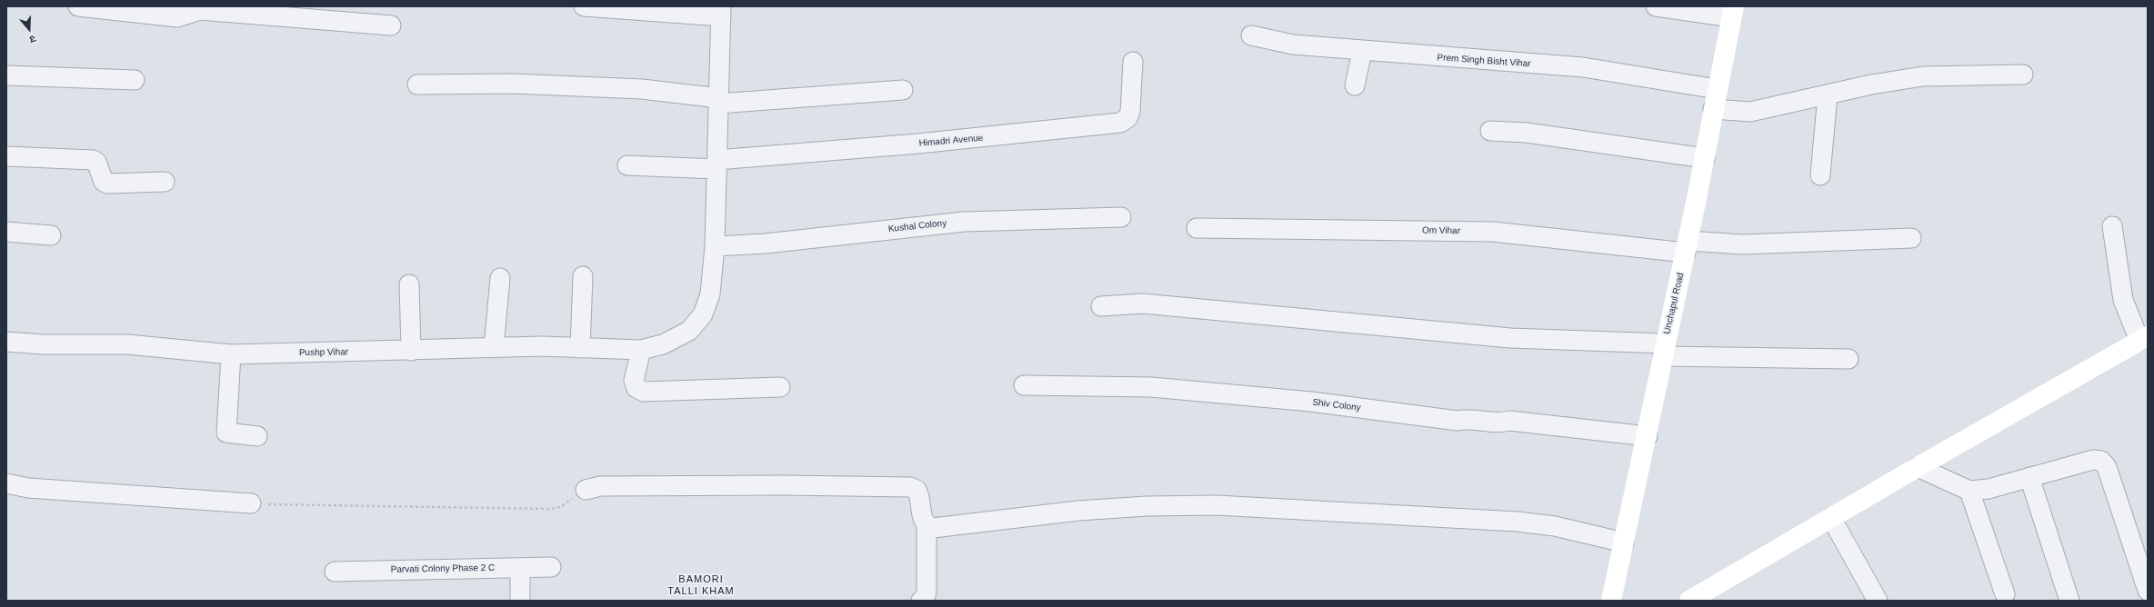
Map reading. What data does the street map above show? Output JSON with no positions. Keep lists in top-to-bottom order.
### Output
{
  "streets": {
    "street": [
      "Prem Singh Bisht Vihar",
      "Himadri Avenue",
      "Kushal Colony",
      "Om Vihar",
      "Unchapul Road",
      "Pushp Vihar",
      "Shiv Colony",
      "Parvati Colony Phase 2 C"
    ]
  },
  "crossings": [
    ["Prem Singh Bisht Vihar", "Unchapul Road"],
    ["Himadri Avenue", "Pushp Vihar"],
    ["Kushal Colony", "Pushp Vihar"],
    ["Om Vihar", "Unchapul Road"],
    ["Unchapul Road", "Shiv Colony"]
  ],
  "districts": ["BAMORI TALLI KHAM"],
  "north": "bottom"
}
